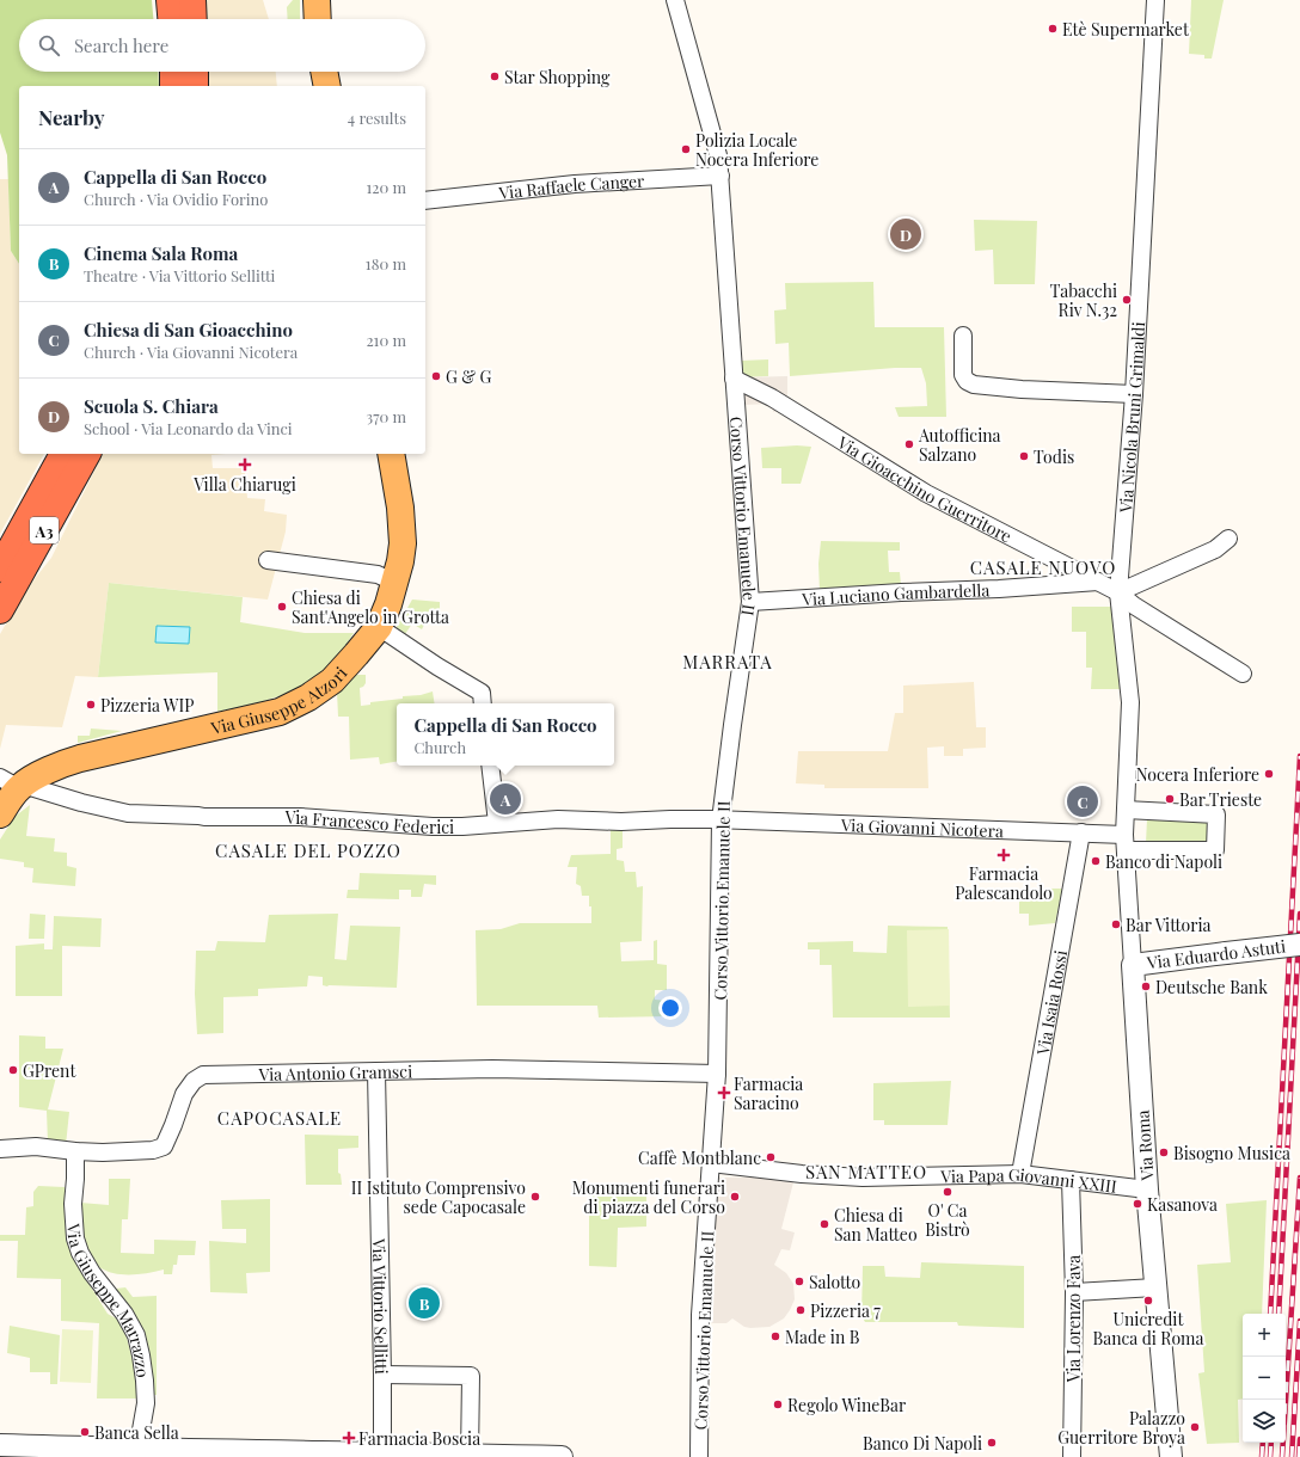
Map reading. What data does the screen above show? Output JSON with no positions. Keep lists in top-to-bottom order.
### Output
{
  "streets": {
    "highway": ["A3"],
    "main road": ["Via Giuseppe Atzori"],
    "street": [
      "Via Raffaele Canger",
      "Via Nicola Bruni Grimaldi",
      "Via Gioacchino Guerritore",
      "Corso Vittorio Emanuele II",
      "Via Luciano Gambardella",
      "Via Francesco Federici",
      "Via Giovanni Nicotera",
      "Via Eduardo Astuti",
      "Via Isaia Rossi",
      "Via Antonio Gramsci",
      "Via Roma",
      "Via Papa Giovanni XXIII",
      "Via Giuseppe Marrazzo",
      "Via Vittorio Sellitti",
      "Via Lorenzo Fava"
    ]
  },
  "crossings": [
    ["Via Raffaele Canger", "Corso Vittorio Emanuele II"],
    ["Via Nicola Bruni Grimaldi", "Via Gioacchino Guerritore"],
    ["Via Nicola Bruni Grimaldi", "Via Giovanni Nicotera"],
    ["Via Nicola Bruni Grimaldi", "Via Roma"],
    ["Via Gioacchino Guerritore", "Corso Vittorio Emanuele II"],
    ["Via Gioacchino Guerritore", "Via Luciano Gambardella"],
    ["Corso Vittorio Emanuele II", "Via Luciano Gambardella"],
    ["Corso Vittorio Emanuele II", "Via Francesco Federici"],
    ["Corso Vittorio Emanuele II", "Via Giovanni Nicotera"],
    ["Corso Vittorio Emanuele II", "Via Antonio Gramsci"],
    ["Corso Vittorio Emanuele II", "Via Papa Giovanni XXIII"],
    ["Via Giuseppe Atzori", "Via Francesco Federici"],
    ["Via Francesco Federici", "Via Giovanni Nicotera"],
    ["Via Giovanni Nicotera", "Via Isaia Rossi"],
    ["Via Giovanni Nicotera", "Via Roma"],
    ["Via Eduardo Astuti", "Via Roma"],
    ["Via Isaia Rossi", "Via Papa Giovanni XXIII"],
    ["Via Antonio Gramsci", "Via Giuseppe Marrazzo"],
    ["Via Antonio Gramsci", "Via Vittorio Sellitti"],
    ["Via Roma", "Via Papa Giovanni XXIII"],
    ["Via Papa Giovanni XXIII", "Via Lorenzo Fava"]
  ],
  "districts": [
    "CASALE NUOVO",
    "MARRATA",
    "CASALE DEL POZZO",
    "CAPOCASALE",
    "SAN MATTEO"
  ],
  "places": {
    "other": [
      "Etè Supermarket",
      "Star Shopping",
      "Polizia Locale Nocera Inferiore",
      "Tabacchi Riv N.32",
      "G & G",
      "Autofficina Salzano",
      "Todis",
      "Chiesa di Sant'Angelo in Grotta",
      "Pizzeria WIP",
      "Nocera Inferiore",
      "Bar Trieste",
      "Banco di Napoli",
      "Bar Vittoria",
      "Deutsche Bank",
      "GPrent",
      "Bisogno Musica",
      "Caffè Montblanc",
      "O' Ca Bistrò",
      "II Istituto Comprensivo sede Capocasale",
      "Monumenti funerari di piazza del Corso",
      "Kasanova",
      "Chiesa di San Matteo",
      "Salotto",
      "Unicredit Banca di Roma",
      "Pizzeria 7",
      "Made in B",
      "Regolo WineBar",
      "Palazzo Guerritore Broya",
      "Banca Sella",
      "Banco Di Napoli"
    ],
    "health": [
      "Villa Chiarugi",
      "Farmacia Palescandolo",
      "Farmacia Saracino",
      "Farmacia Boscia"
    ]
  },
  "page": {
    "search": "Search here",
    "heading": ["Nearby", "4 results"],
    "list": [
      {
        "mark": "A",
        "name": "Cappella di San Rocco",
        "note": "Church · Via Ovidio Forino",
        "value": "120 m"
      },
      {
        "mark": "B",
        "name": "Cinema Sala Roma",
        "note": "Theatre · Via Vittorio Sellitti",
        "value": "180 m"
      },
      {
        "mark": "C",
        "name": "Chiesa di San Gioacchino",
        "note": "Church · Via Giovanni Nicotera",
        "value": "210 m"
      },
      {
        "mark": "D",
        "name": "Scuola S. Chiara",
        "note": "School · Via Leonardo da Vinci",
        "value": "370 m"
      }
    ],
    "pins": [
      "D",
      "A",
      "C",
      "B"
    ],
    "popup": ["Cappella di San Rocco", "Church"],
    "map_buttons": ["+", "−"]
  }
}
